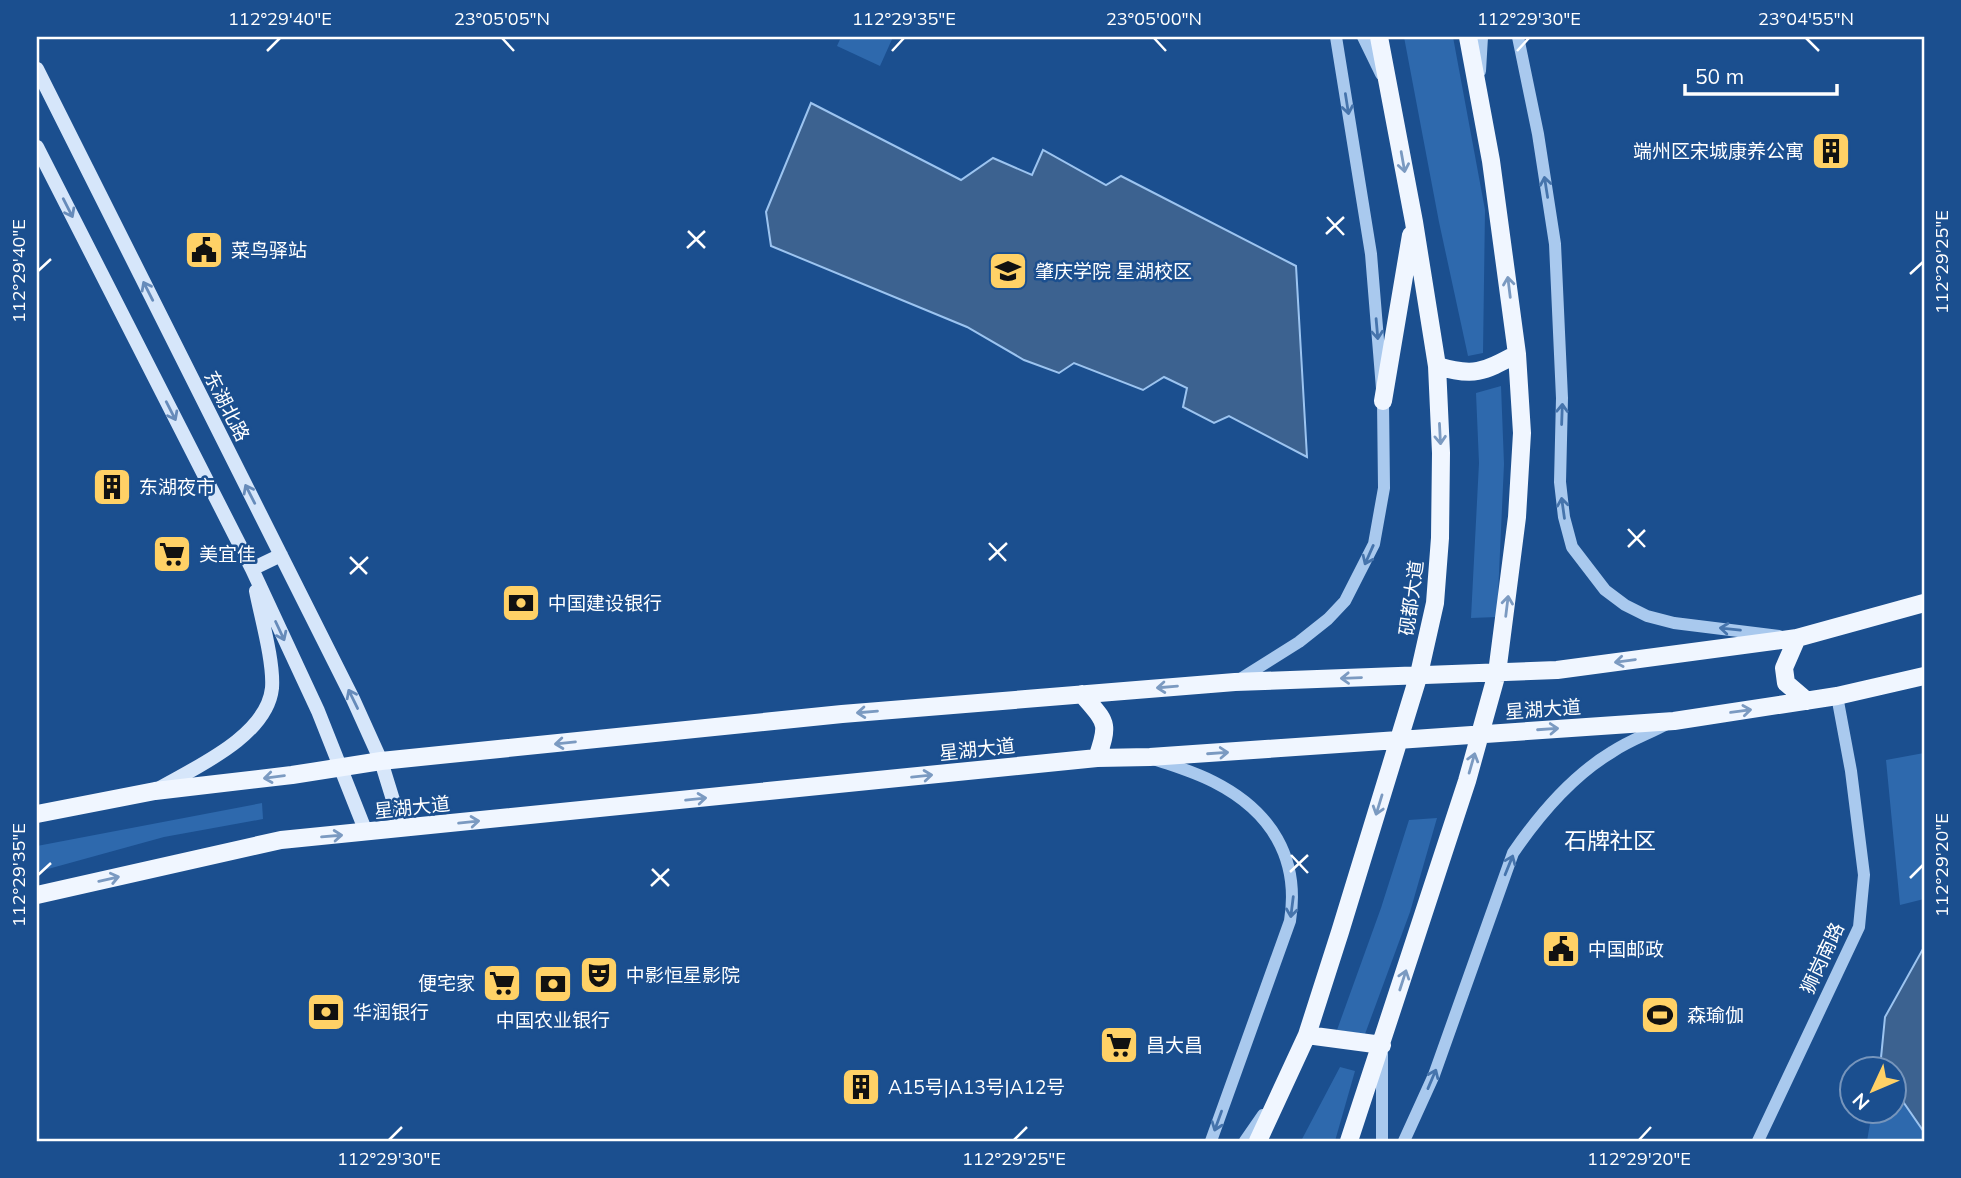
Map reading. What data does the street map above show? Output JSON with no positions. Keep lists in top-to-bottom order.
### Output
{
  "streets": {
    "main road": ["东湖北路", "砚都大道", "星湖大道"],
    "street": ["狮岗南路"]
  },
  "crossings": [
    ["东湖北路", "星湖大道"],
    ["砚都大道", "星湖大道"],
    ["星湖大道", "狮岗南路"]
  ],
  "districts": ["石牌社区"],
  "places": {
    "building": ["端州区宋城康养公寓", "东湖夜市", "A15号|A13号|A12号"],
    "public building": ["菜鸟驿站", "中国邮政"],
    "school or university": ["肇庆学院 星湖校区"],
    "supermarket": ["美宜佳", "便宅家", "昌大昌"],
    "bank": ["中国建设银行", "中国农业银行", "华润银行"],
    "theatre": ["中影恒星影院"],
    "sports": ["森瑜伽"]
  },
  "scale_bar": "50 m",
  "north": "bottom left",
  "coordinates": [
    "112°29'40\"E",
    "23°05'05\"N",
    "112°29'35\"E",
    "23°05'00\"N",
    "112°29'30\"E",
    "23°04'55\"N",
    "112°29'25\"E",
    "112°29'20\"E"
  ]
}
